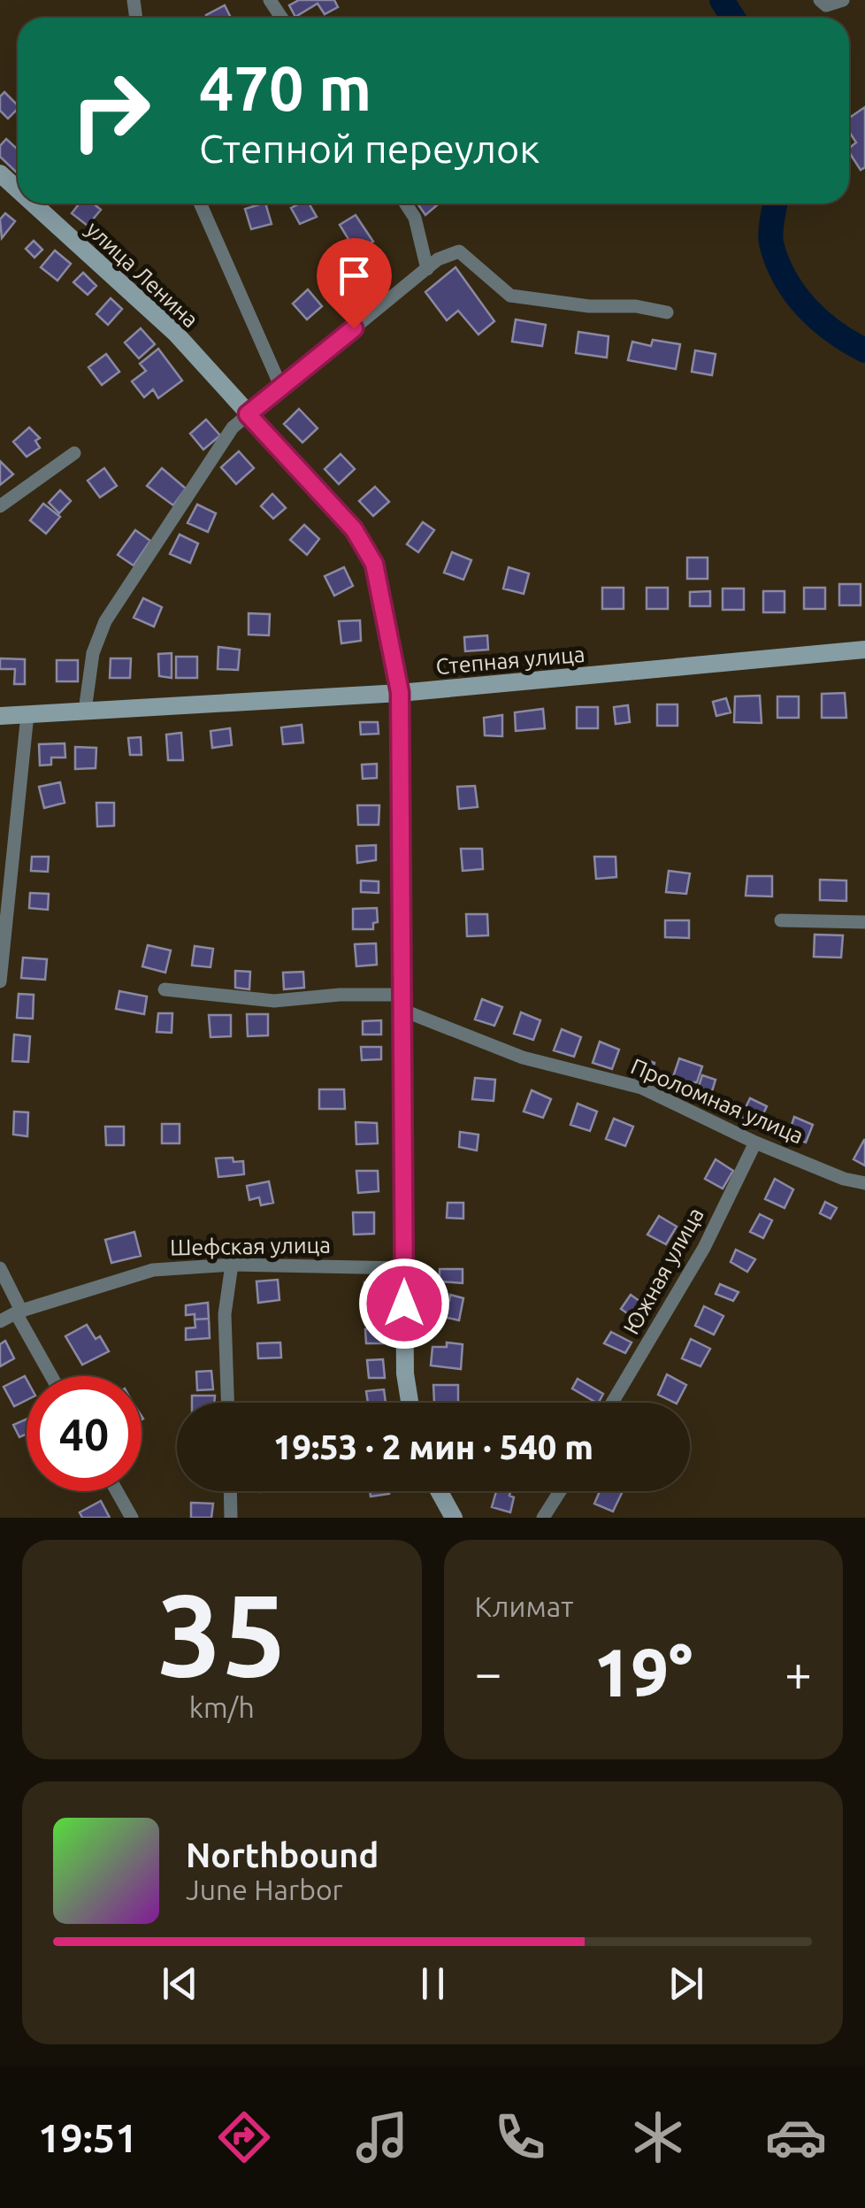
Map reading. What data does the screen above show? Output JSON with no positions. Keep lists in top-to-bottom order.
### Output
{
  "streets": {
    "street": [
      "улица Ленина",
      "Степная улица",
      "Проломная улица",
      "Шефская улица",
      "Южная улица"
    ]
  },
  "crossings": [
    ["улица Ленина", "Степная улица"],
    ["улица Ленина", "Проломная улица"],
    ["улица Ленина", "Шефская улица"],
    ["Проломная улица", "Южная улица"]
  ],
  "page": {
    "turn": ["470 m", "Степной переулок"],
    "limit": "40",
    "trip": "19:53 · 2 мин · 540 m",
    "tile": [
      ["35", "km/h"],
      "Климат"
    ],
    "heat": ["−", "19°", "+"],
    "song": ["Northbound", "June Harbor"],
    "tabs": "19:51"
  }
}
